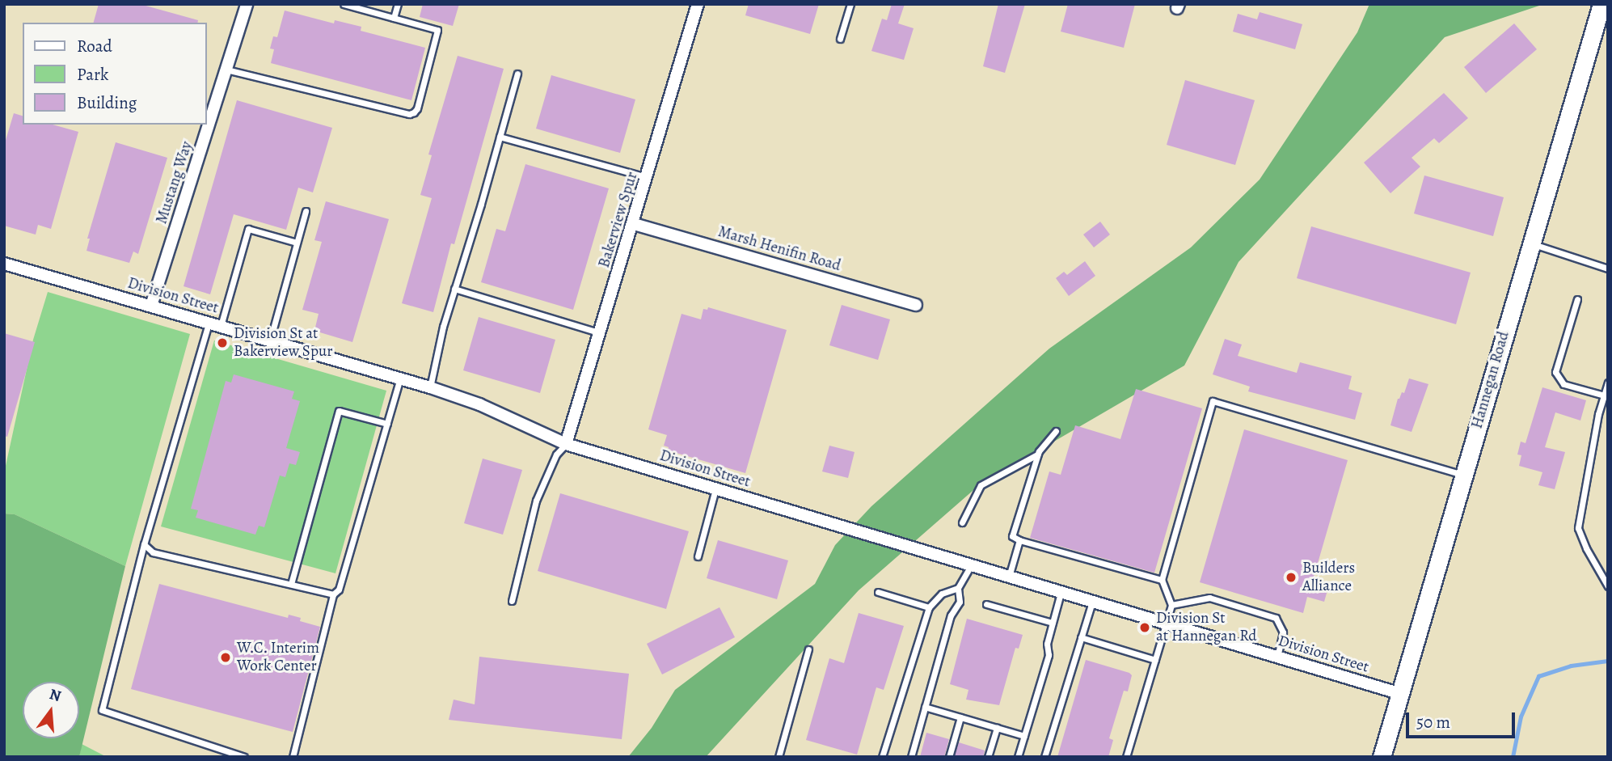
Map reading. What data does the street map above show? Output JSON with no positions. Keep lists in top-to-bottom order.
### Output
{
  "streets": {
    "main road": ["Hannegan Road"],
    "street": [
      "Mustang Way",
      "Bakerview Spur",
      "Marsh Henifin Road",
      "Division Street"
    ]
  },
  "crossings": [
    ["Mustang Way", "Division Street"],
    ["Bakerview Spur", "Marsh Henifin Road"],
    ["Bakerview Spur", "Division Street"],
    ["Division Street", "Hannegan Road"]
  ],
  "places": [
    "Division St at Bakerview Spur",
    "Builders Alliance",
    "Division St at Hannegan Rd",
    "W.C. Interim Work Center"
  ],
  "legend": ["Road", "Park", "Building"],
  "scale_bar": "50 m",
  "north": "top"
}
